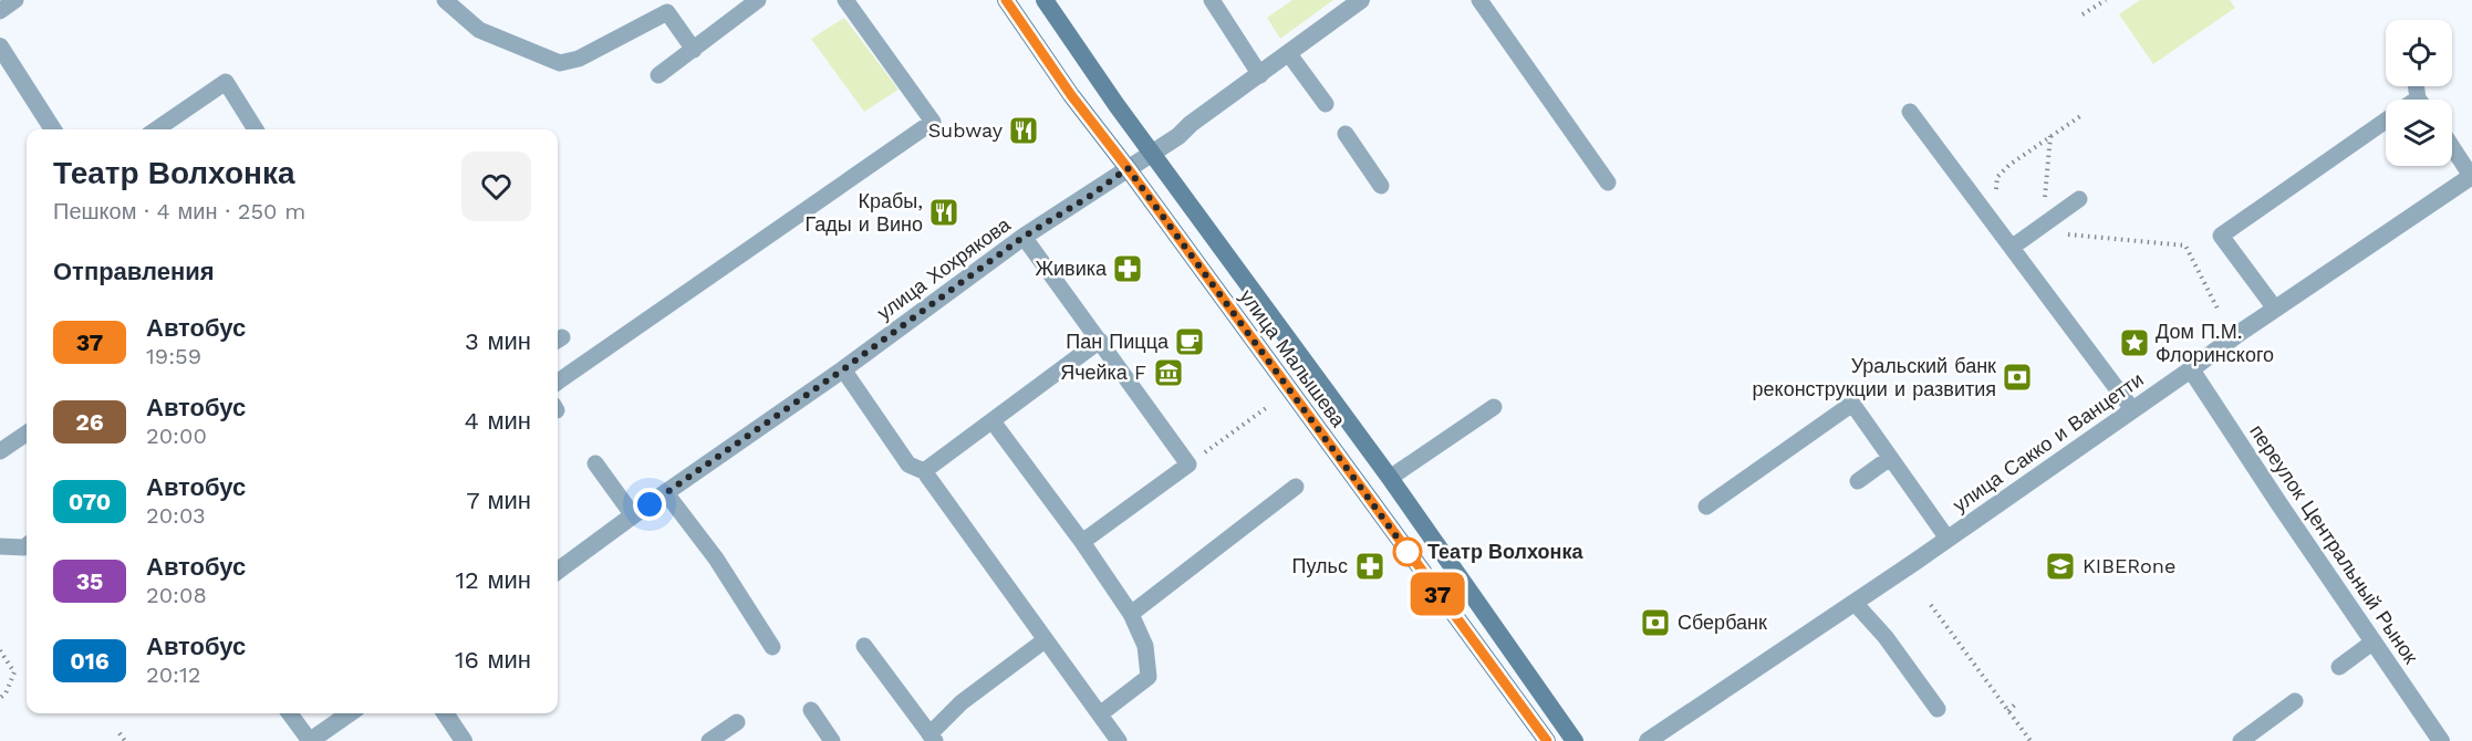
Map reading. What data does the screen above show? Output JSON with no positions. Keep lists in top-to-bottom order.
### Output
{
  "streets": {
    "main road": ["улица Малышева"],
    "street": ["улица Хохрякова", "улица Сакко и Ванцетти", "переулок Центральный Рынок"]
  },
  "crossings": [
    ["улица Хохрякова", "улица Малышева"],
    ["улица Сакко и Ванцетти", "переулок Центральный Рынок"]
  ],
  "places": {
    "restaurant": ["Subway", "Крабы, Гады и Вино"],
    "pharmacy": ["Живика", "Пульс"],
    "cafe": ["Пан Пицца"],
    "place": ["Дом П.М. Флоринского"],
    "museum": ["Ячейка F"],
    "bank": ["Уральский банк реконструкции и развития", "Сбербанк"],
    "other": ["Театр Волхонка"],
    "school or university": ["KIBERone"]
  },
  "lines": ["bus line 37"],
  "page": {
    "on_map": "37",
    "heading": [
      ["Театр Волхонка", "Пешком · 4 мин · 250 m"],
      "Отправления"
    ],
    "list": [
      {
        "mark": "37",
        "name": "Автобус",
        "note": "19:59",
        "value": "3 мин"
      },
      {
        "mark": "26",
        "name": "Автобус",
        "note": "20:00",
        "value": "4 мин"
      },
      {
        "mark": "070",
        "name": "Автобус",
        "note": "20:03",
        "value": "7 мин"
      },
      {
        "mark": "35",
        "name": "Автобус",
        "note": "20:08",
        "value": "12 мин"
      },
      {
        "mark": "016",
        "name": "Автобус",
        "note": "20:12",
        "value": "16 мин"
      }
    ]
  }
}
